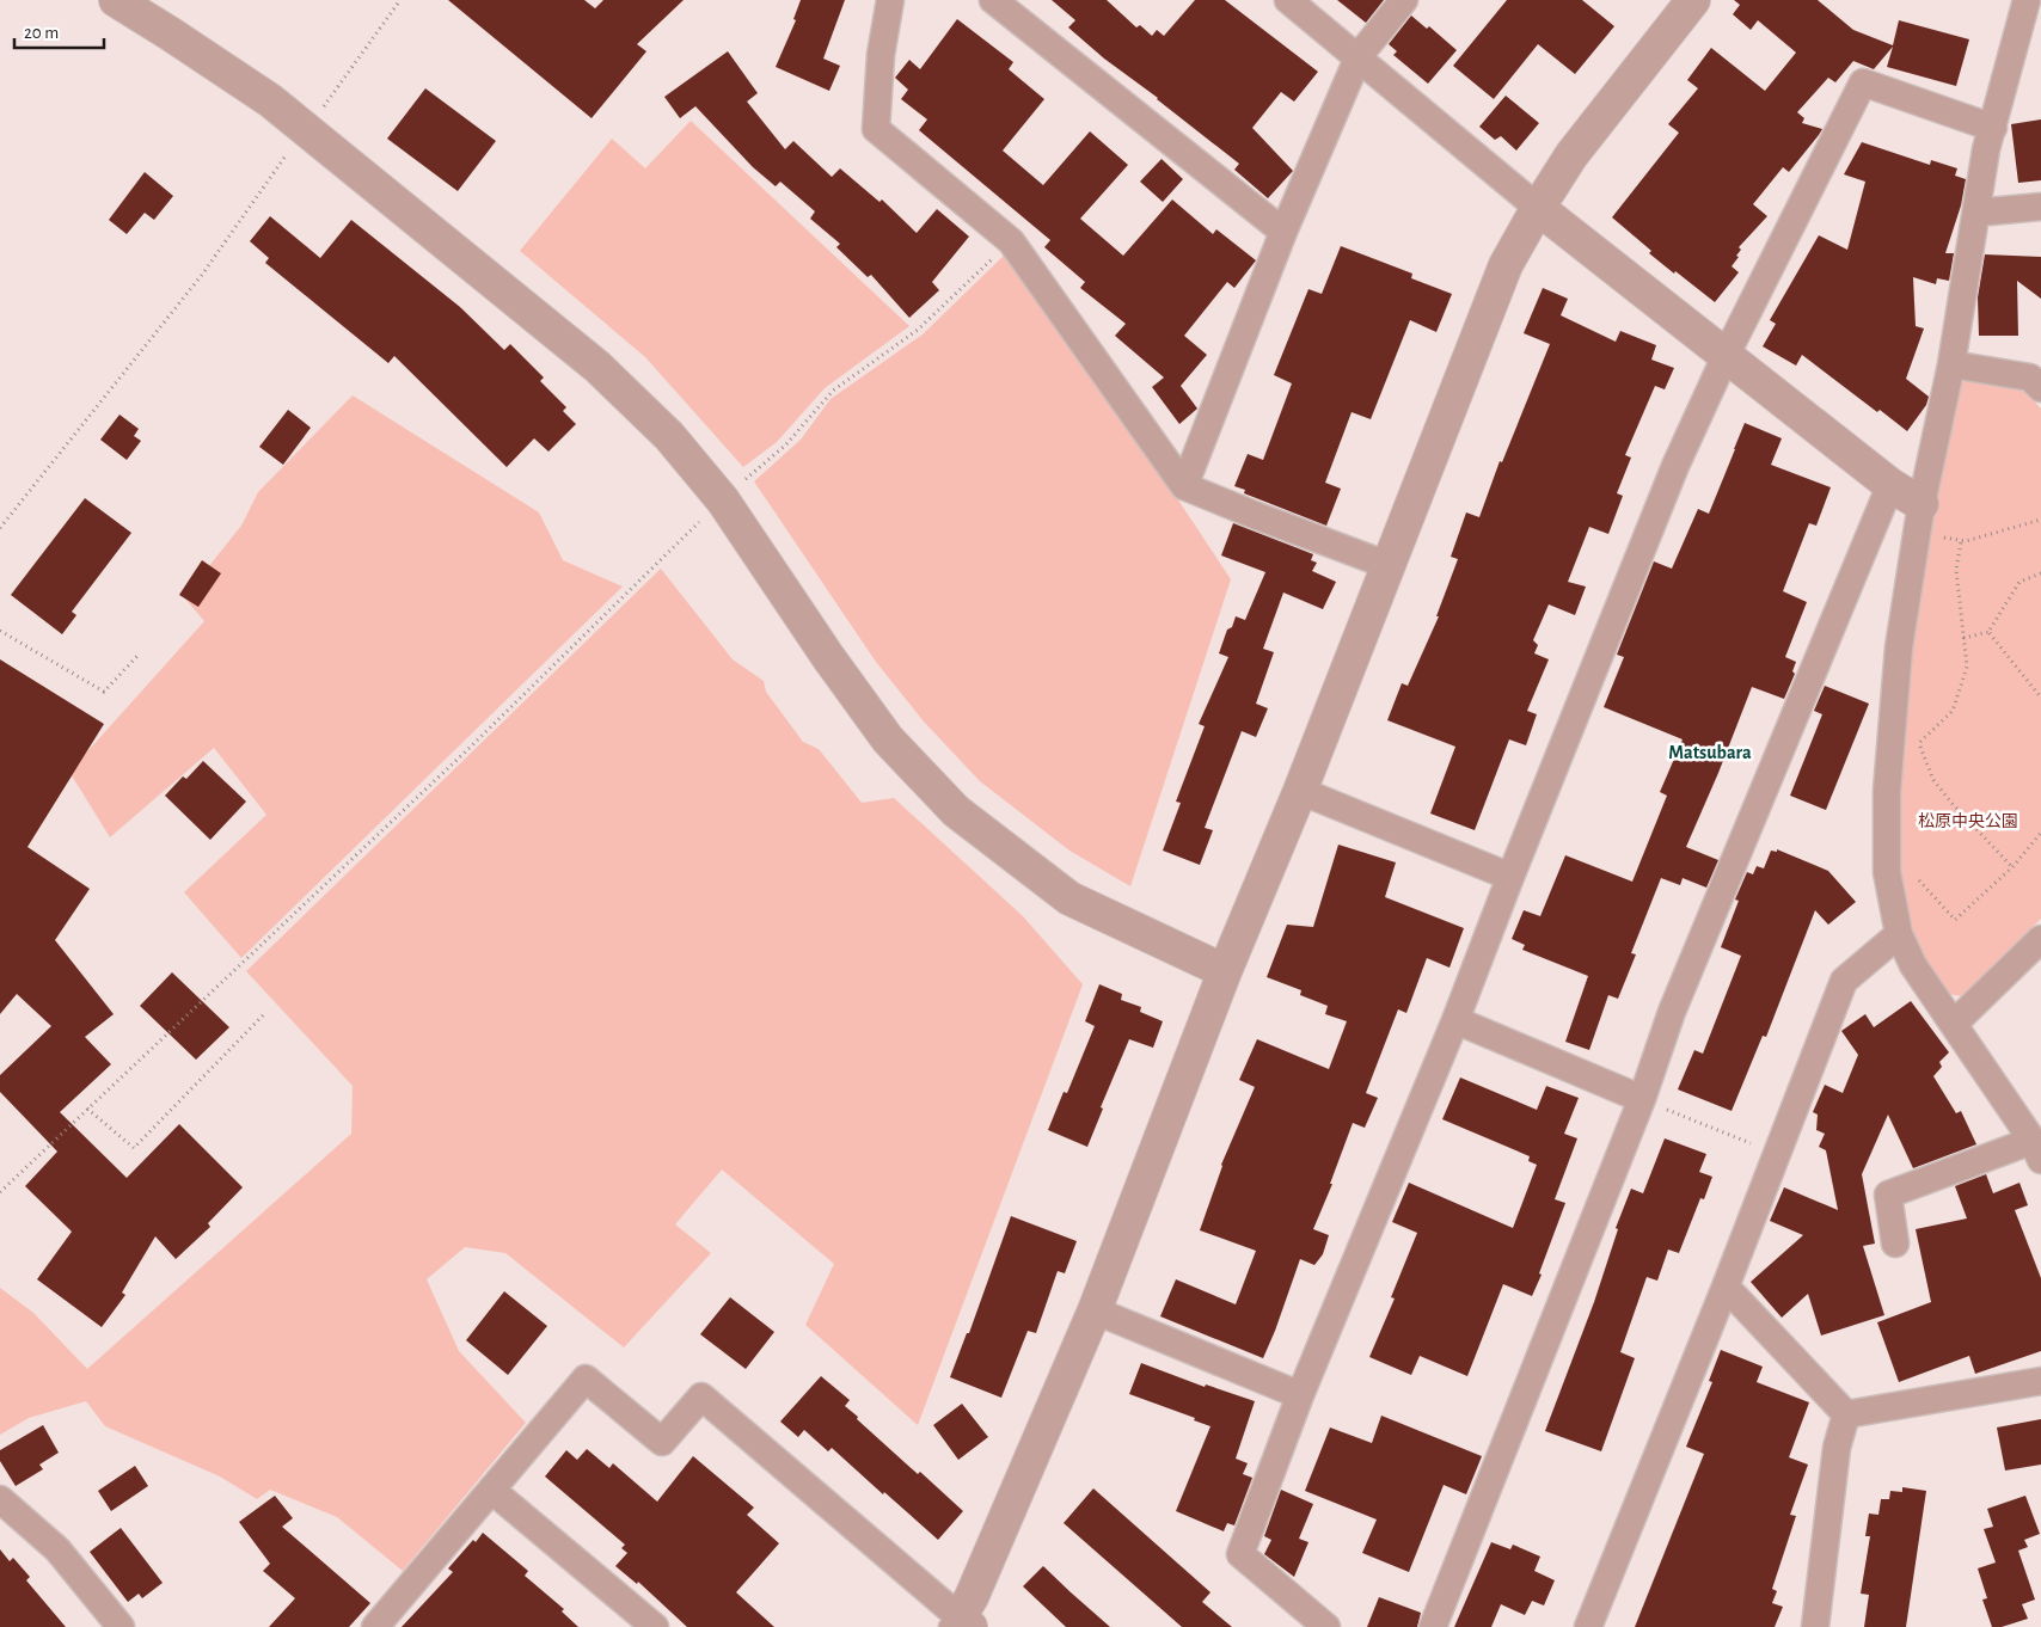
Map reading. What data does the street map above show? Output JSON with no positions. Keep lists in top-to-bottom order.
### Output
{
  "districts": ["Matsubara"],
  "parks": ["松原中央公園"],
  "scale_bar": "20 m"
}
